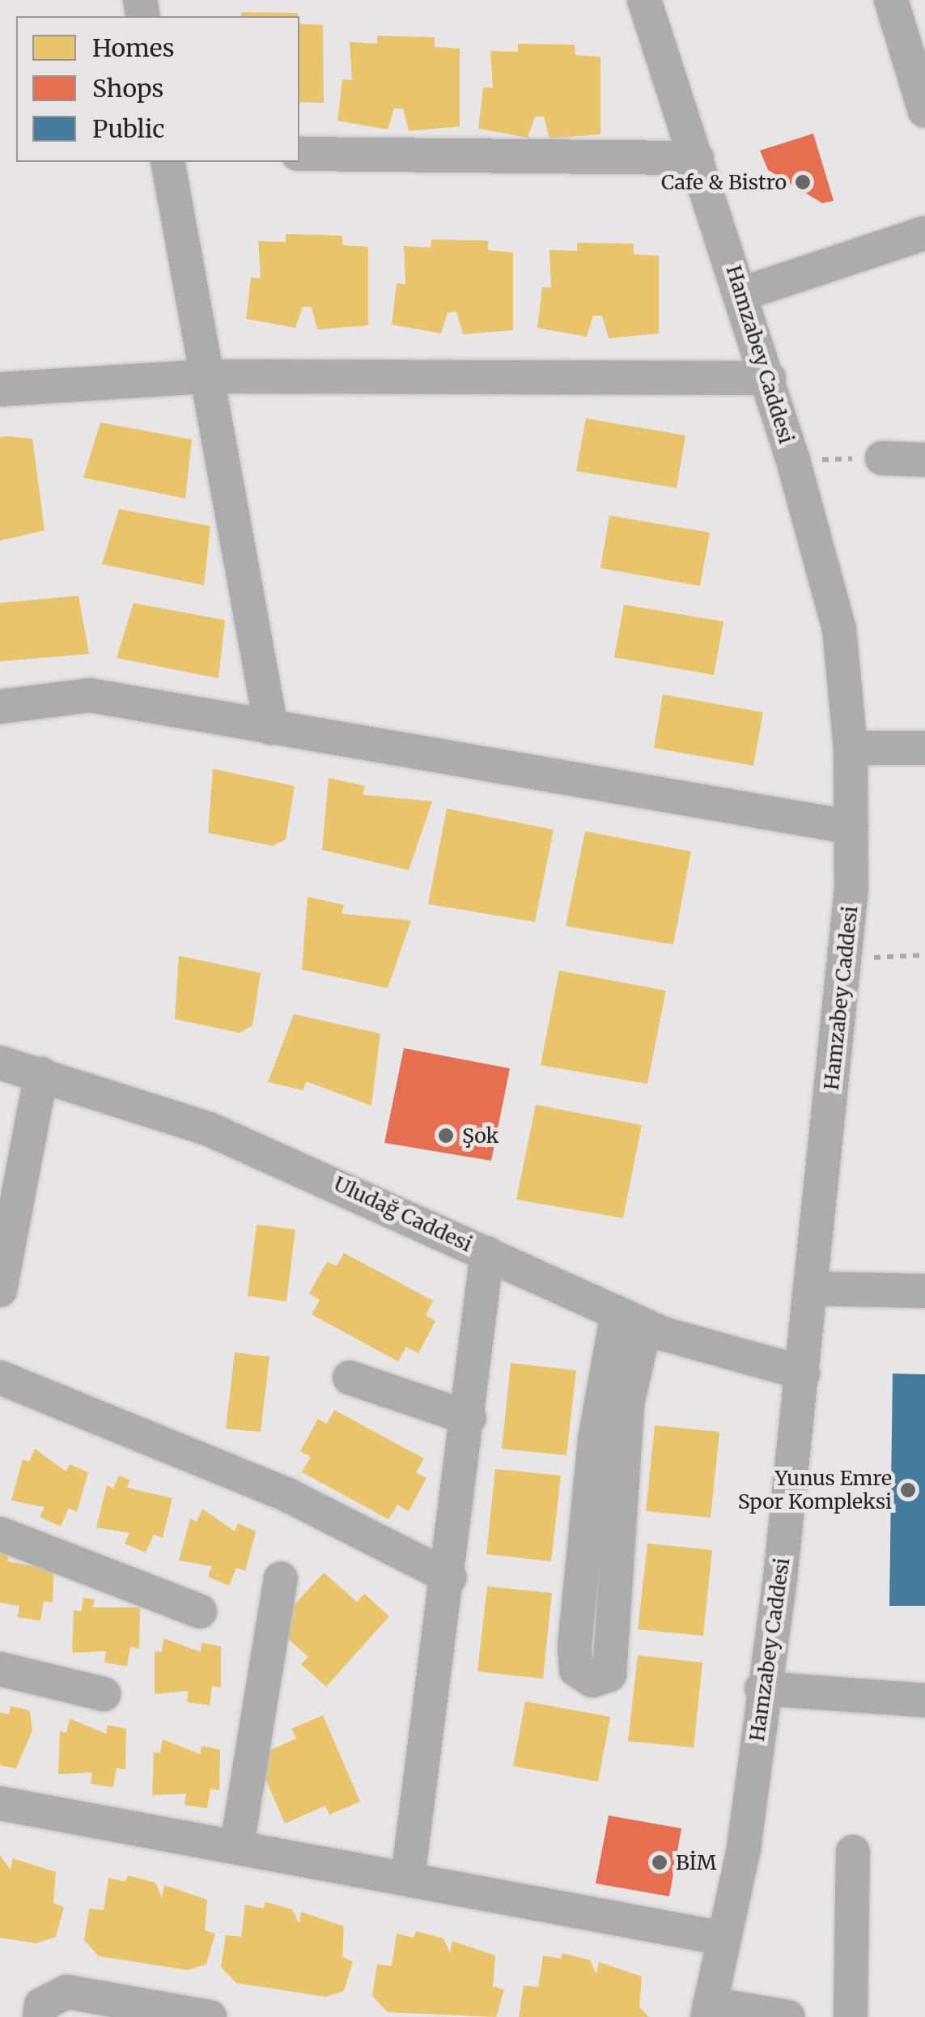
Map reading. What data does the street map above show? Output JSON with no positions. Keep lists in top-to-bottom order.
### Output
{
  "streets": {
    "street": ["Hamzabey Caddesi", "Uludağ Caddesi"]
  },
  "crossings": [
    ["Hamzabey Caddesi", "Uludağ Caddesi"]
  ],
  "places": [
    "Cafe & Bistro",
    "Şok",
    "Yunus Emre Spor Kompleksi",
    "BİM"
  ],
  "legend": ["Homes", "Shops", "Public"]
}
